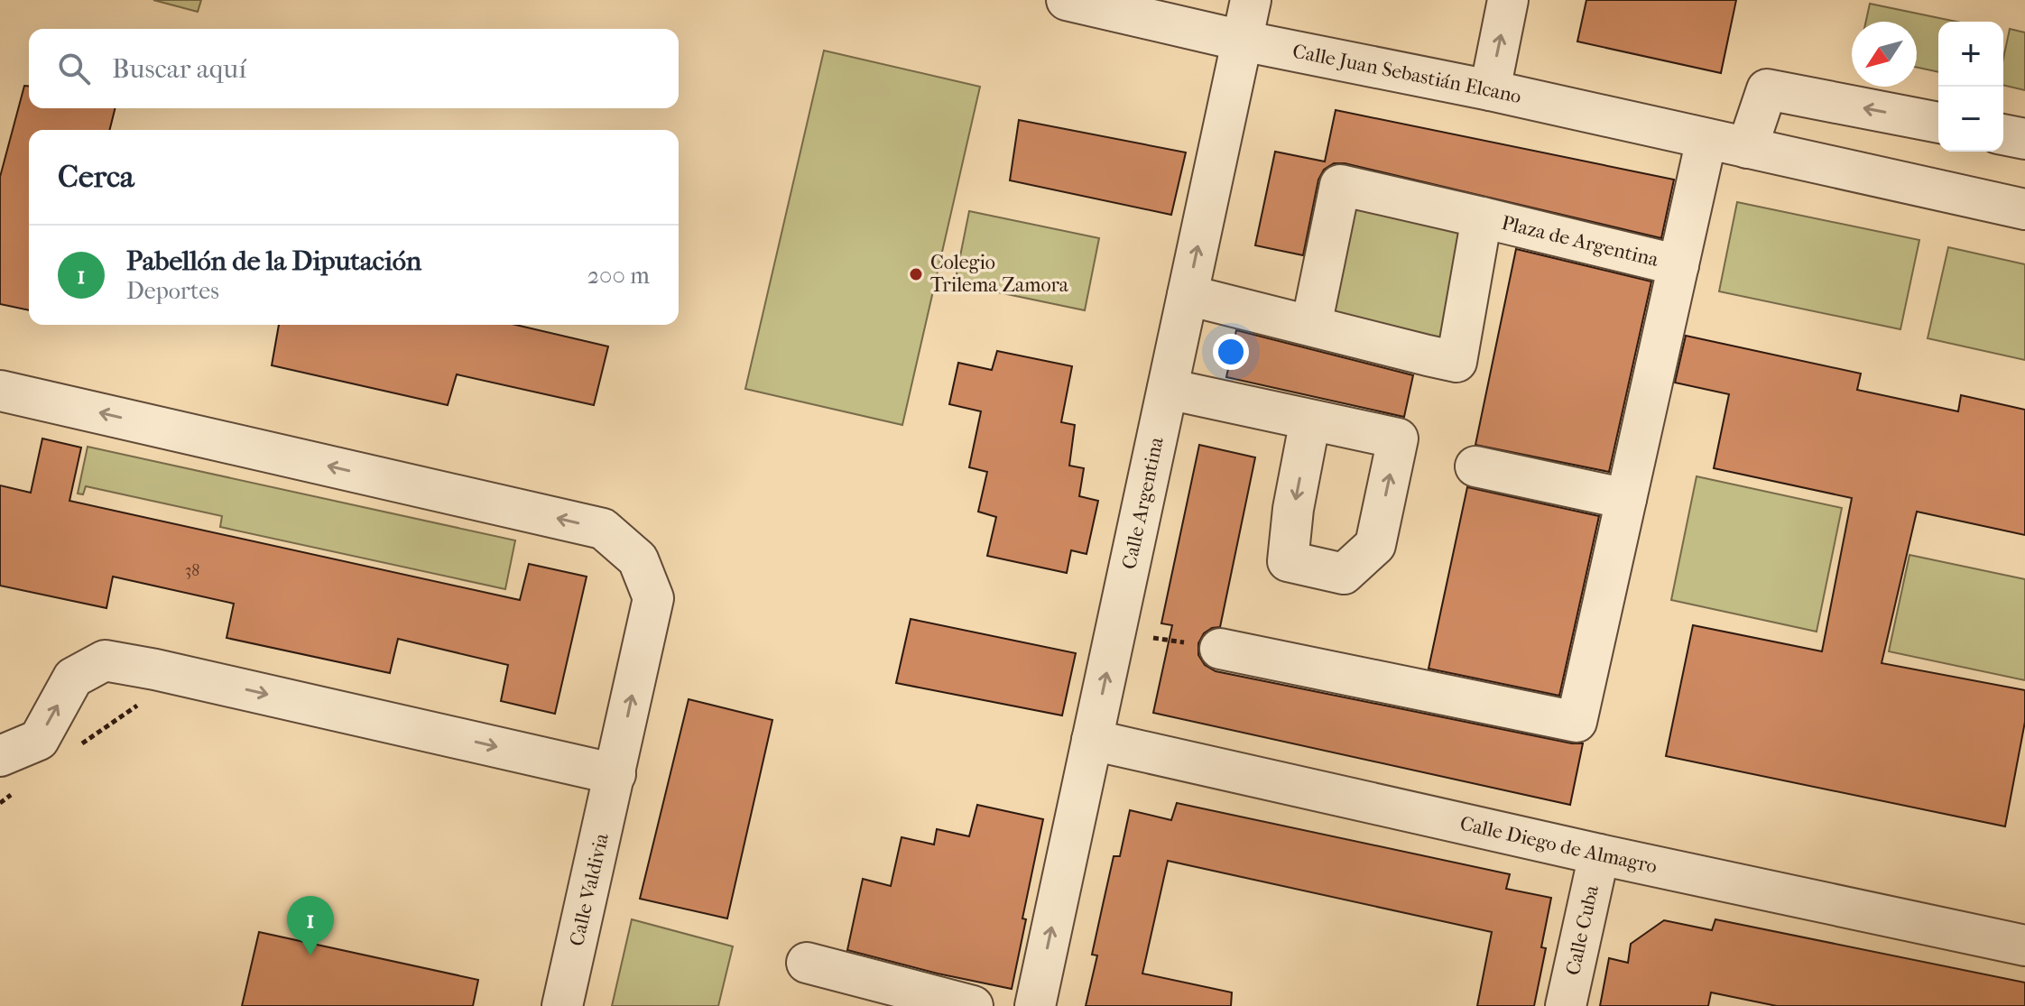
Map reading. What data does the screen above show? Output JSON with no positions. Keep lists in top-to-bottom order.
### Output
{
  "streets": {
    "street": [
      "Calle Juan Sebastián Elcano",
      "Plaza de Argentina",
      "Calle Argentina",
      "Calle Diego de Almagro",
      "Calle Valdivia",
      "Calle Cuba"
    ]
  },
  "crossings": [
    ["Calle Juan Sebastián Elcano", "Calle Argentina"],
    ["Plaza de Argentina", "Calle Argentina"],
    ["Calle Argentina", "Calle Diego de Almagro"],
    ["Calle Diego de Almagro", "Calle Cuba"]
  ],
  "one_way": ["Calle Argentina", "Calle Valdivia"],
  "places": ["Colegio Trilema Zamora"],
  "house_numbers": ["38"],
  "north": "bottom left",
  "page": {
    "map_buttons": ["+", "−"],
    "search": "Buscar aquí",
    "heading": "Cerca",
    "list": [
      {
        "mark": "1",
        "name": "Pabellón de la Diputación",
        "note": "Deportes",
        "value": "200 m"
      }
    ],
    "pins": "1"
  }
}
